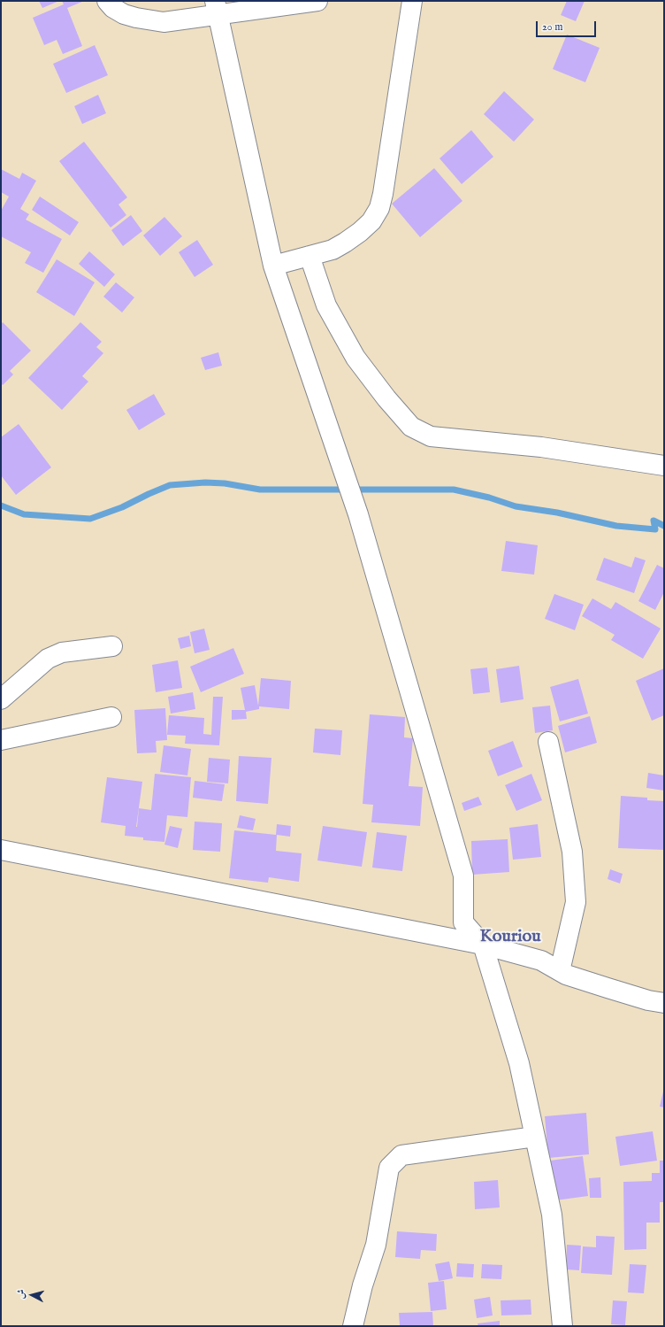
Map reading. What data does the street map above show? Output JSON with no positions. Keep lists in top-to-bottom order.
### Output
{
  "districts": ["Kouriou"],
  "scale_bar": "20 m",
  "north": "left"
}
